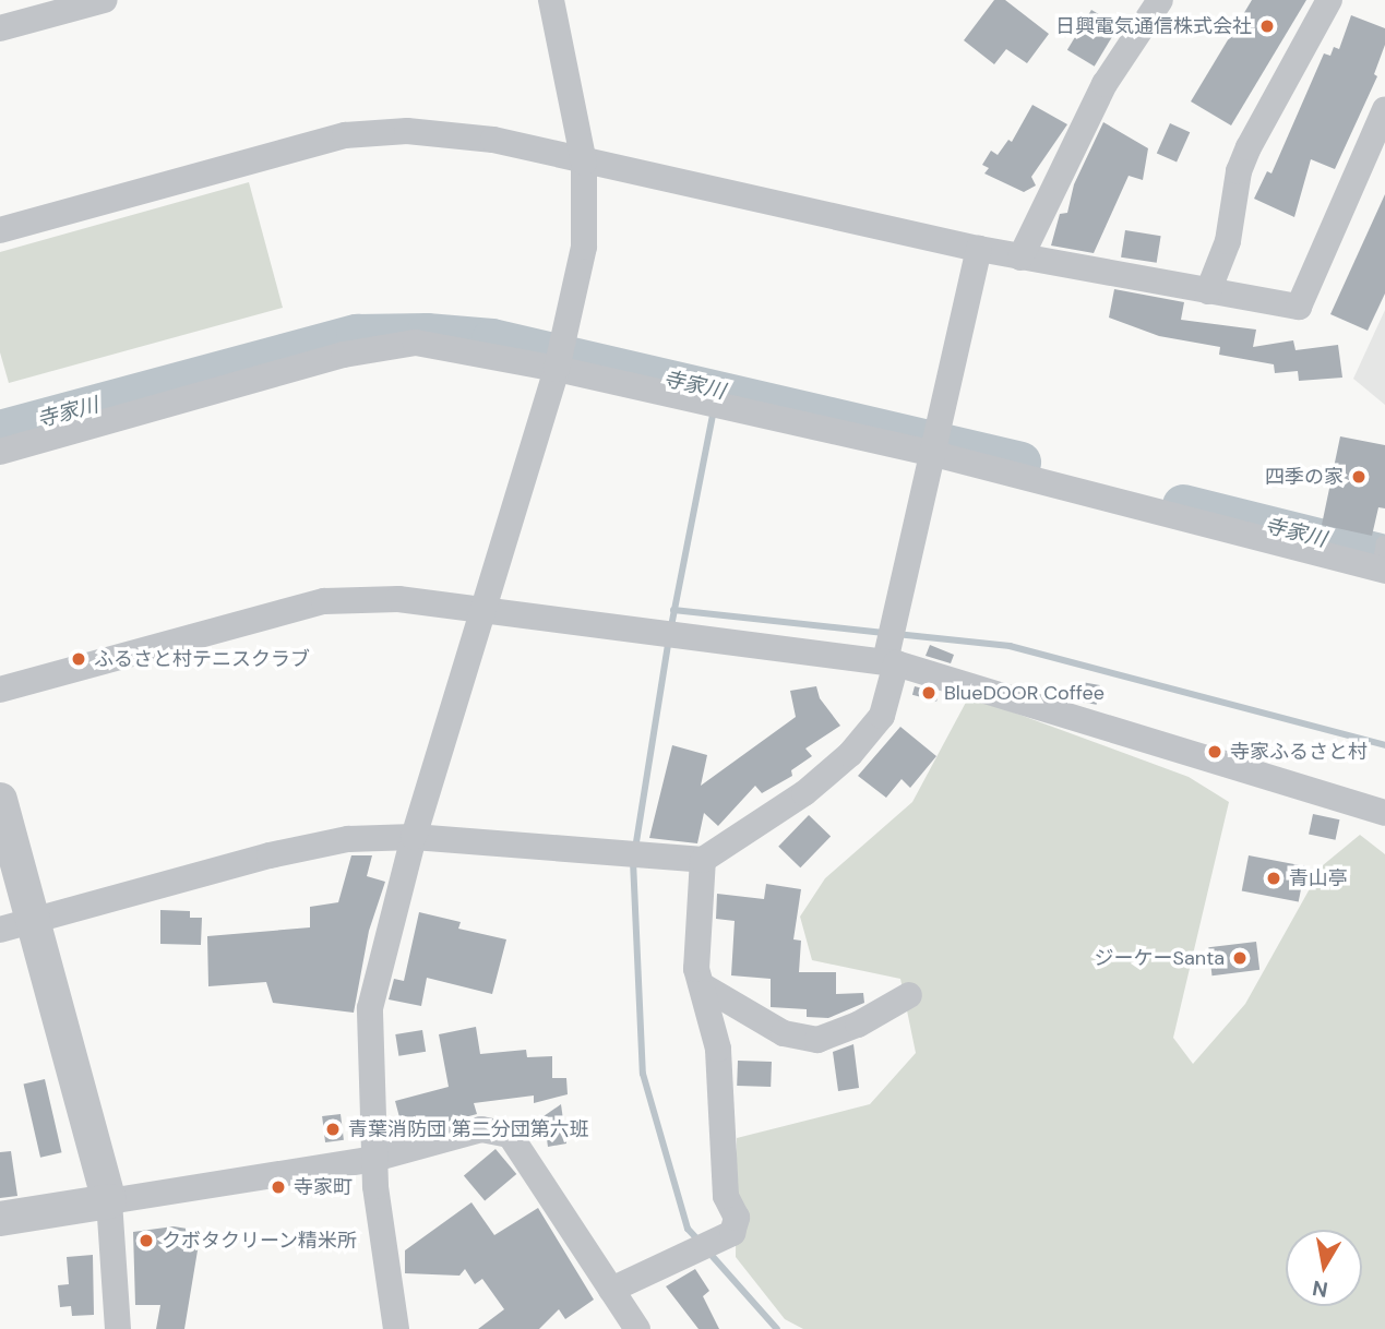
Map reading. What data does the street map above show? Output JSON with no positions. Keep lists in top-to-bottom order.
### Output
{
  "water": ["寺家川"],
  "places": [
    "日興電気通信株式会社",
    "四季の家",
    "ふるさと村テニスクラブ",
    "BlueDOOR Coffee",
    "寺家ふるさと村",
    "青山亭",
    "ジーケーSanta",
    "青葉消防団 第二分団第六班",
    "寺家町",
    "クボタクリーン精米所"
  ],
  "north": "bottom"
}
